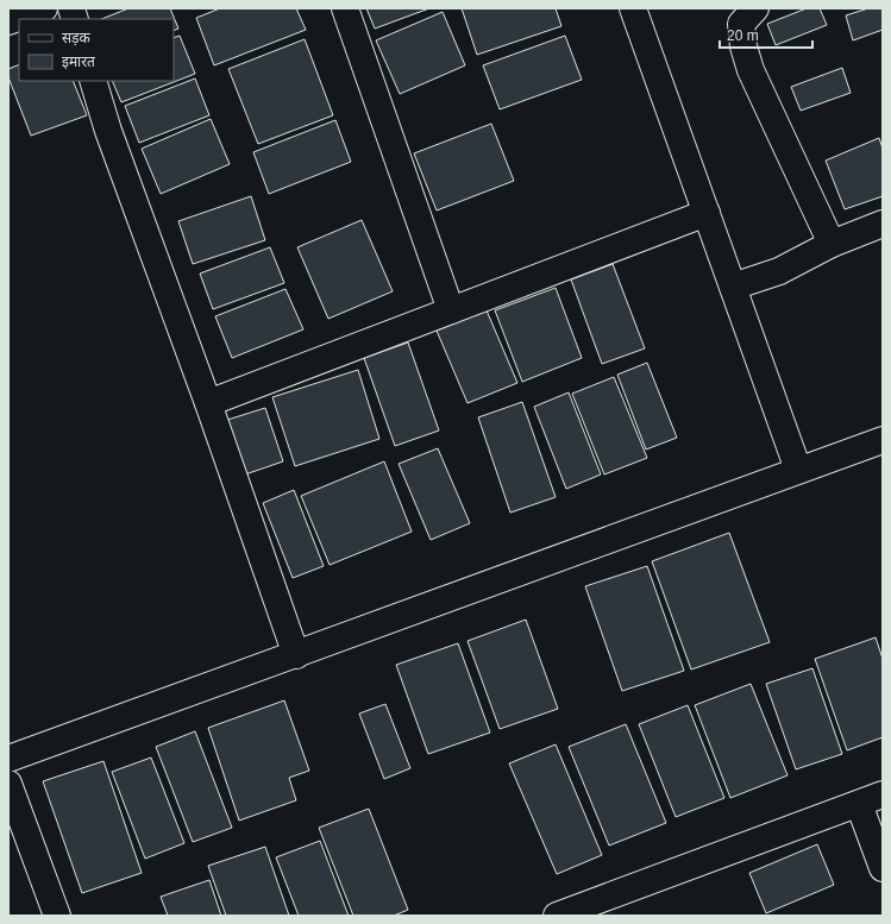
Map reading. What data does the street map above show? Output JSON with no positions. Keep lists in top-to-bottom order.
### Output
{
  "legend": ["सड़क", "इमारत"],
  "scale_bar": "20 m"
}
